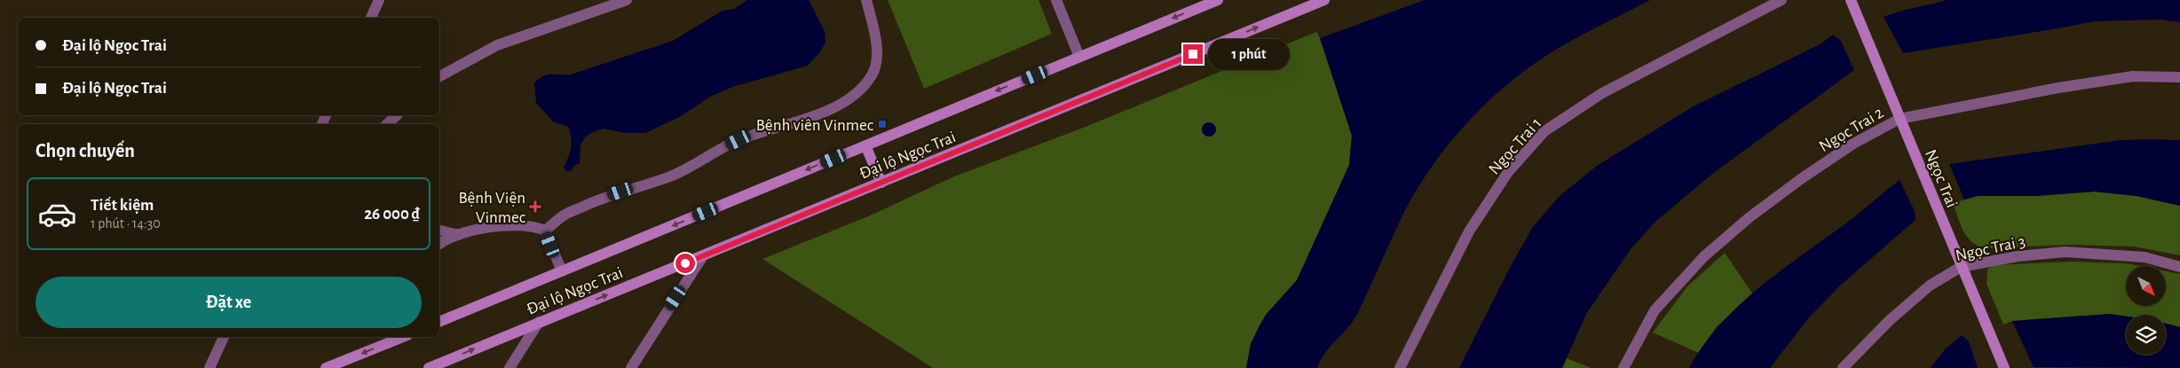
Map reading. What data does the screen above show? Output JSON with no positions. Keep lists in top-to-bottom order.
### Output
{
  "streets": {
    "main road": ["Đại lộ Ngọc Trai", "Ngọc Trai"],
    "street": ["Ngọc Trai 2", "Ngọc Trai 1", "Ngọc Trai 3"]
  },
  "crossings": [
    ["Ngọc Trai 2", "Ngọc Trai"],
    ["Ngọc Trai", "Ngọc Trai 3"]
  ],
  "places": {
    "transit": ["Bệnh viên Vinmec"],
    "health": ["Bệnh Viện Vinmec"]
  },
  "north": "bottom right",
  "page": {
    "banner": ["Đại lộ Ngọc Trai", "Đại lộ Ngọc Trai"],
    "bubble": "1 phút",
    "heading": "Chọn chuyến",
    "list": [
      {
        "name": "Tiết kiệm",
        "note": "1 phút · 14:30",
        "value": "26 000 ₫"
      }
    ],
    "buttons": "Đặt xe"
  }
}
